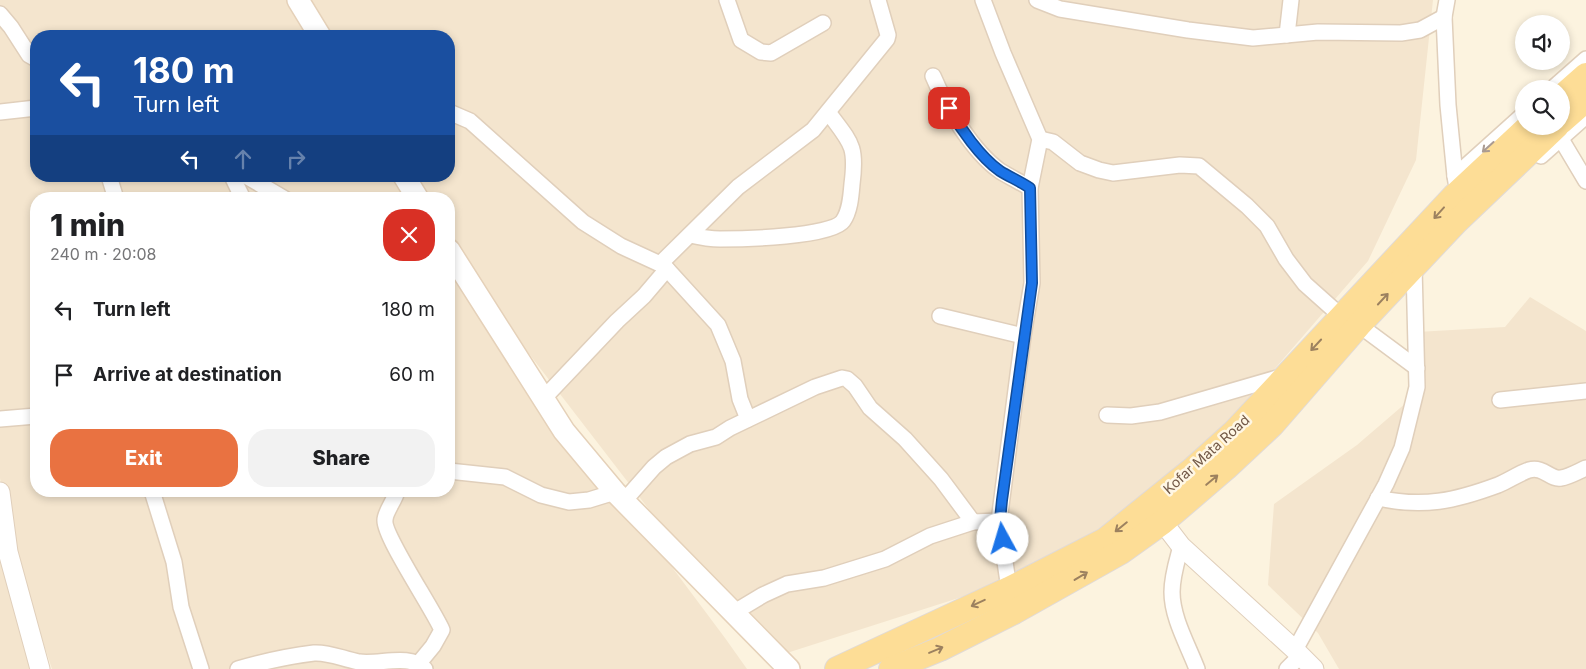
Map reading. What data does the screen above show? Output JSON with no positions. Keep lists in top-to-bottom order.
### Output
{
  "streets": {
    "main road": ["Kofar Mata Road"]
  },
  "page": {
    "turn": ["180 m", "Turn left"],
    "heading": ["1 min", "240 m · 20:08"],
    "list": [
      {
        "name": "Turn left",
        "value": "180 m"
      },
      {
        "name": "Arrive at destination",
        "value": "60 m"
      }
    ],
    "buttons": ["Exit", "Share"]
  }
}
